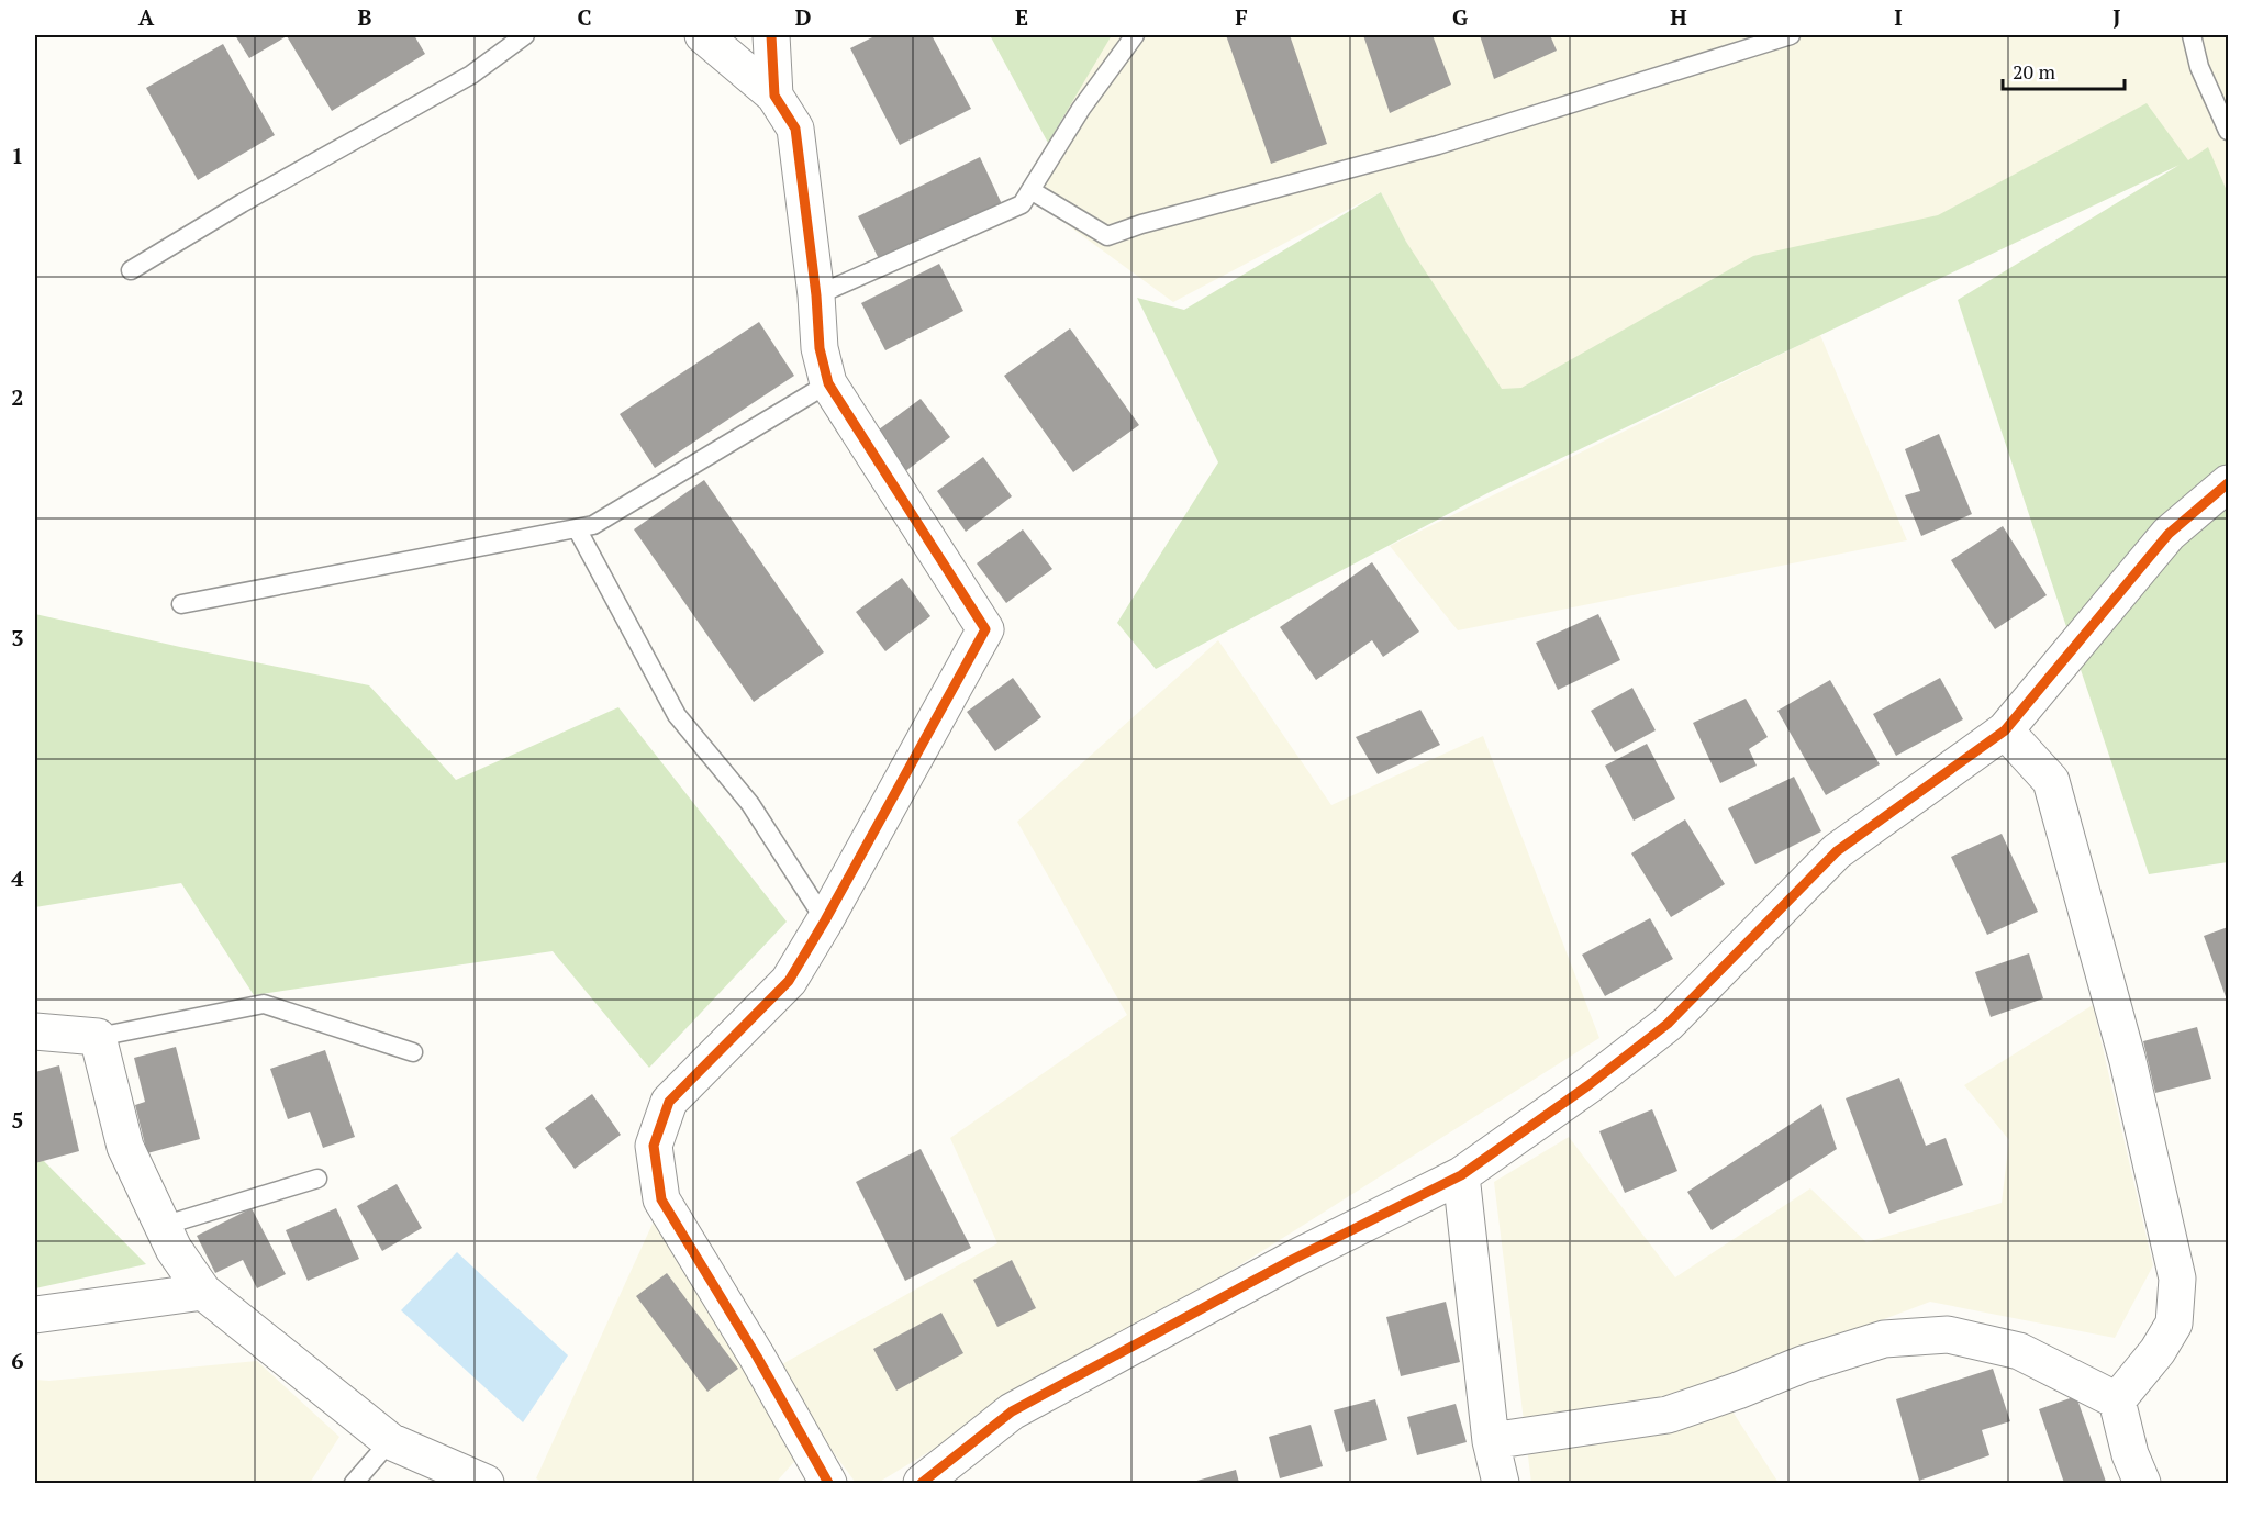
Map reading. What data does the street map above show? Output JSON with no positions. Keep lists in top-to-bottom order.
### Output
{
  "scale_bar": "20 m",
  "grid": {
    "columns": [
      "A",
      "B",
      "C",
      "D",
      "E",
      "F",
      "G",
      "H",
      "I",
      "J"
    ],
    "rows": [
      "1",
      "2",
      "3",
      "4",
      "5",
      "6"
    ]
  }
}
